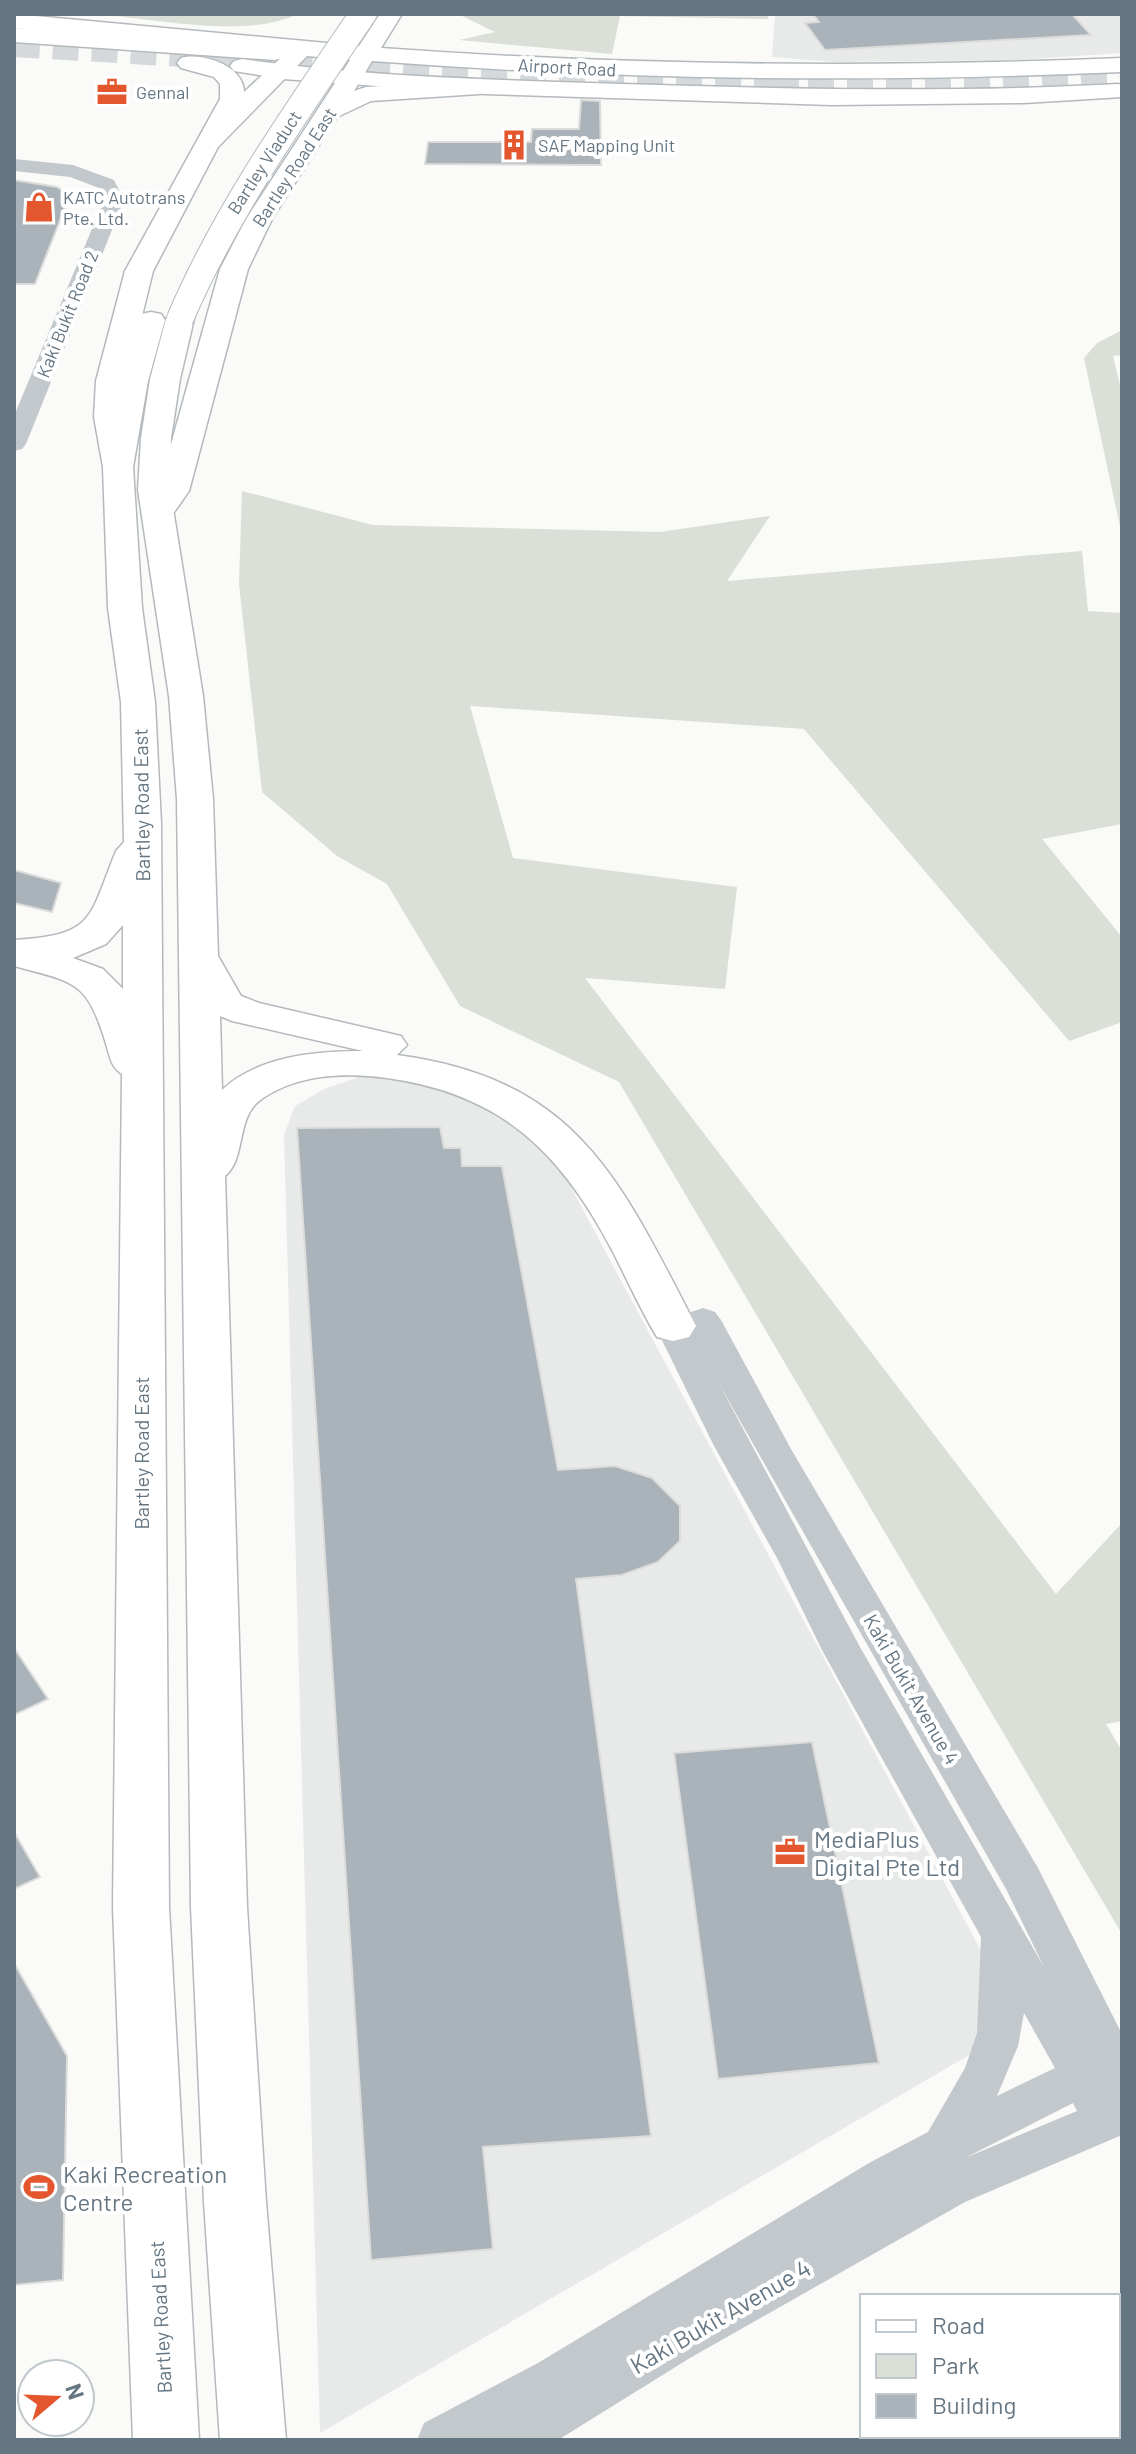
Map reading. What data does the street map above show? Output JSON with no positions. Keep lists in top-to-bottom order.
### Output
{
  "streets": {
    "main road": ["Airport Road", "Bartley Viaduct", "Bartley Road East"],
    "street": ["Kaki Bukit Road 2", "Kaki Bukit Avenue 4"]
  },
  "crossings": [
    ["Airport Road", "Bartley Road East"],
    ["Bartley Viaduct", "Bartley Road East"]
  ],
  "places": {
    "office": ["Gennal", "MediaPlus Digital Pte Ltd"],
    "building": ["SAF Mapping Unit"],
    "shop": ["KATC Autotrans Pte. Ltd."],
    "sports": ["Kaki Recreation Centre"]
  },
  "legend": ["Road", "Park", "Building"],
  "north": "right"
}
